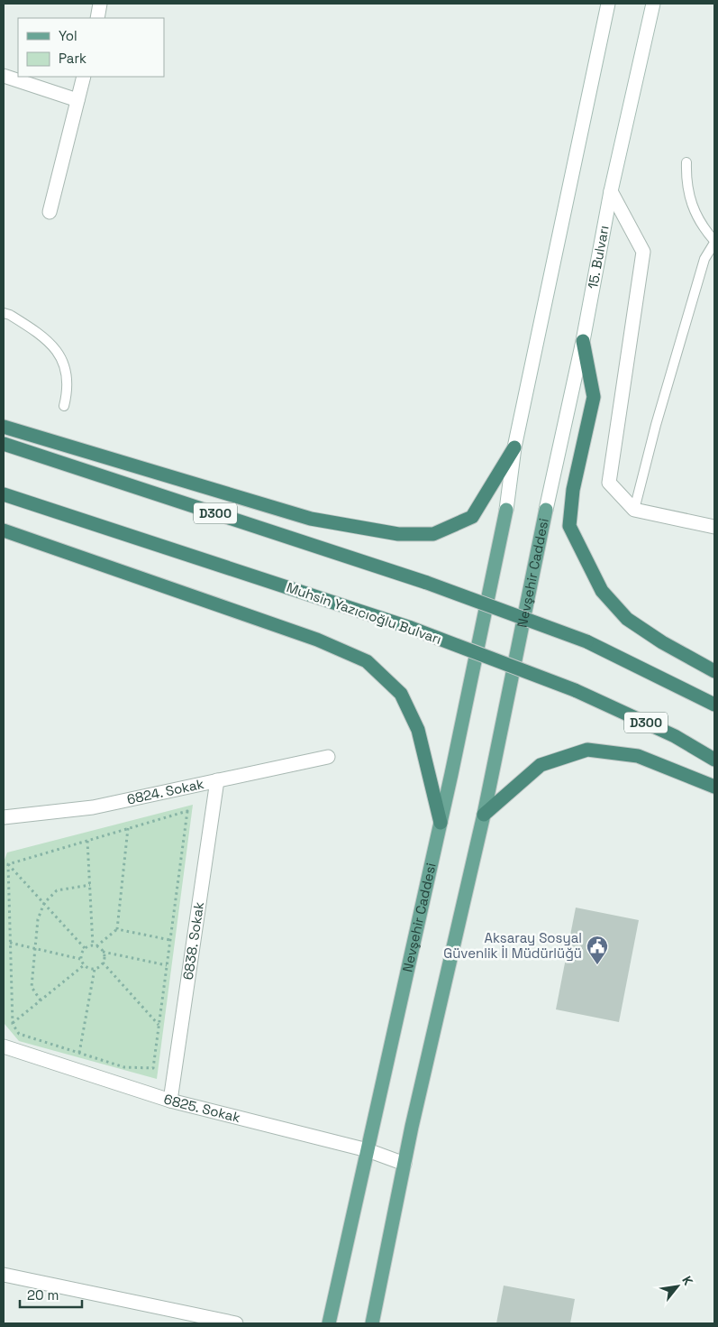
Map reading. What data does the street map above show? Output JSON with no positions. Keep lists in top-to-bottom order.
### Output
{
  "streets": {
    "highway": ["D300", "Muhsin Yazıcıoğlu Bulvarı"],
    "main road": ["Nevşehir Caddesi"],
    "street": [
      "15. Bulvarı",
      "6824. Sokak",
      "6838. Sokak",
      "6825. Sokak"
    ]
  },
  "crossings": [
    ["15. Bulvarı", "Nevşehir Caddesi"],
    ["Nevşehir Caddesi", "6825. Sokak"],
    ["6824. Sokak", "6838. Sokak"],
    ["6838. Sokak", "6825. Sokak"]
  ],
  "places": {
    "public building": ["Aksaray Sosyal Güvenlik İl Müdürlüğü"]
  },
  "legend": ["Yol", "Park"],
  "scale_bar": "20 m",
  "north": "top right"
}
